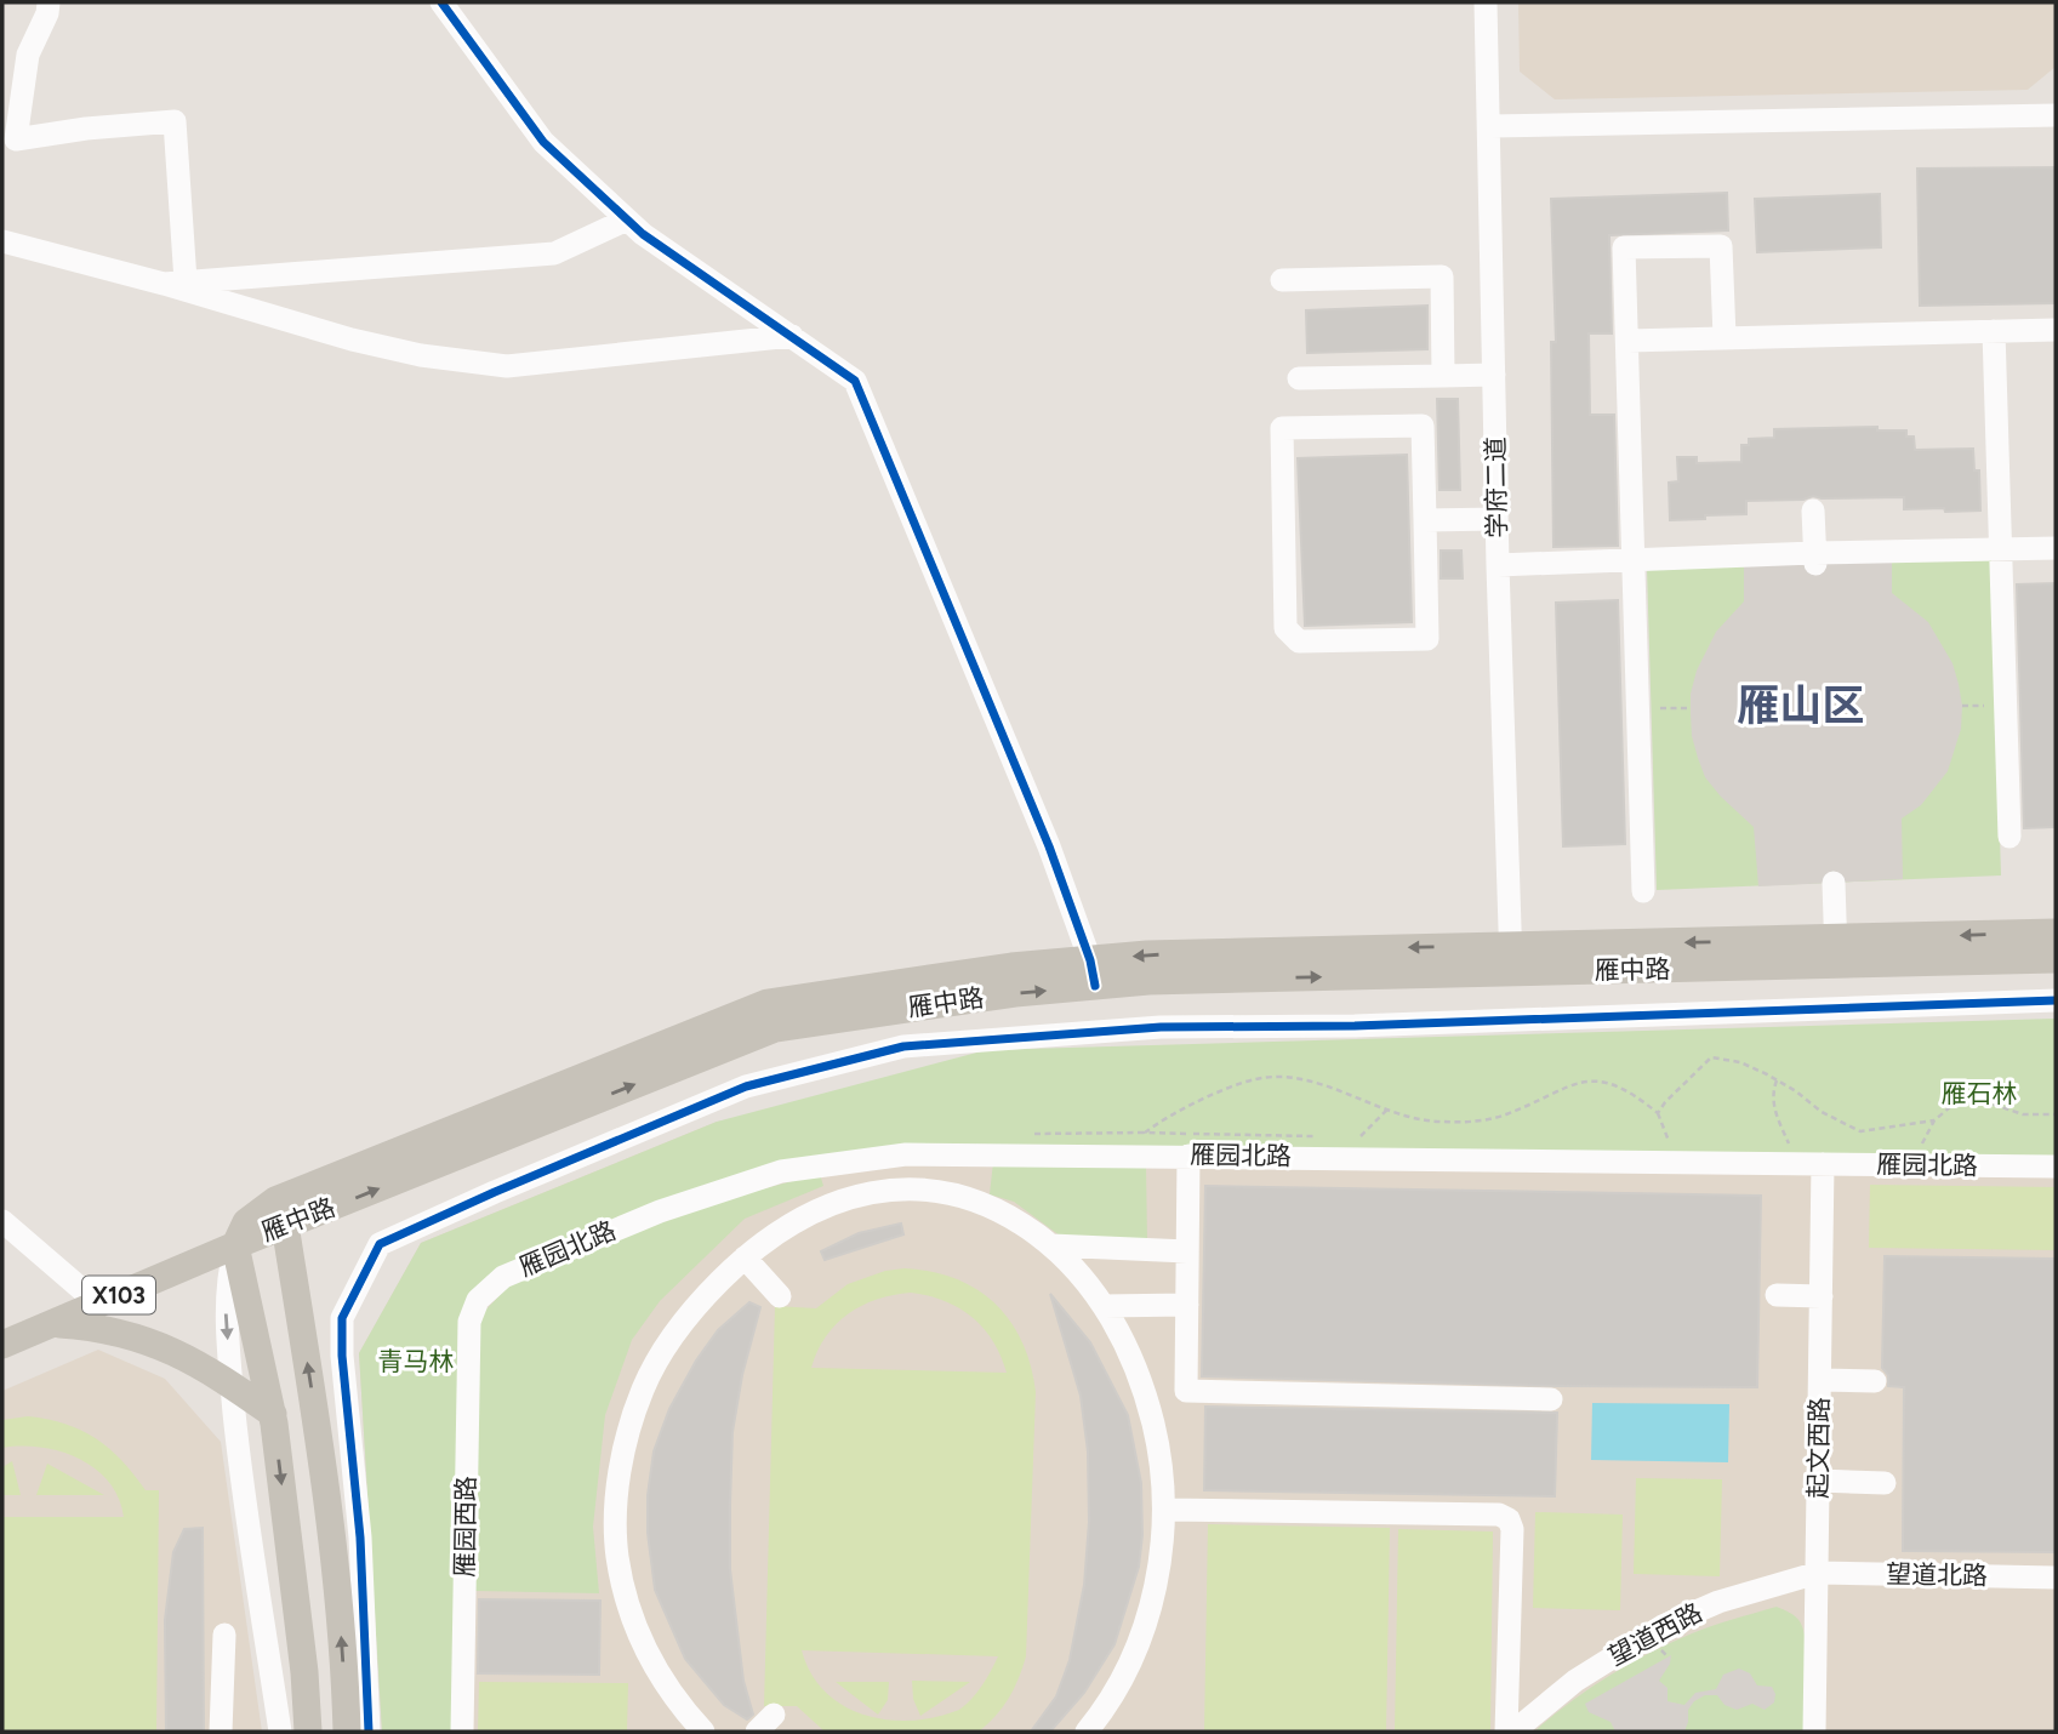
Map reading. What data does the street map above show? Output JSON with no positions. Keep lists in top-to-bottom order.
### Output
{
  "streets": {
    "main road": ["雁中路", "X103"],
    "street": [
      "学府二道",
      "雁园北路",
      "起文西路",
      "雁园西路",
      "望道北路",
      "望道西路"
    ]
  },
  "crossings": [
    ["学府二道", "雁中路"],
    ["雁中路", "X103"],
    ["雁园北路", "起文西路"],
    ["雁园北路", "雁园西路"],
    ["起文西路", "望道北路"],
    ["起文西路", "望道西路"],
    ["望道北路", "望道西路"]
  ],
  "districts": ["雁山区"],
  "parks": ["雁石林", "青马林"]
}
